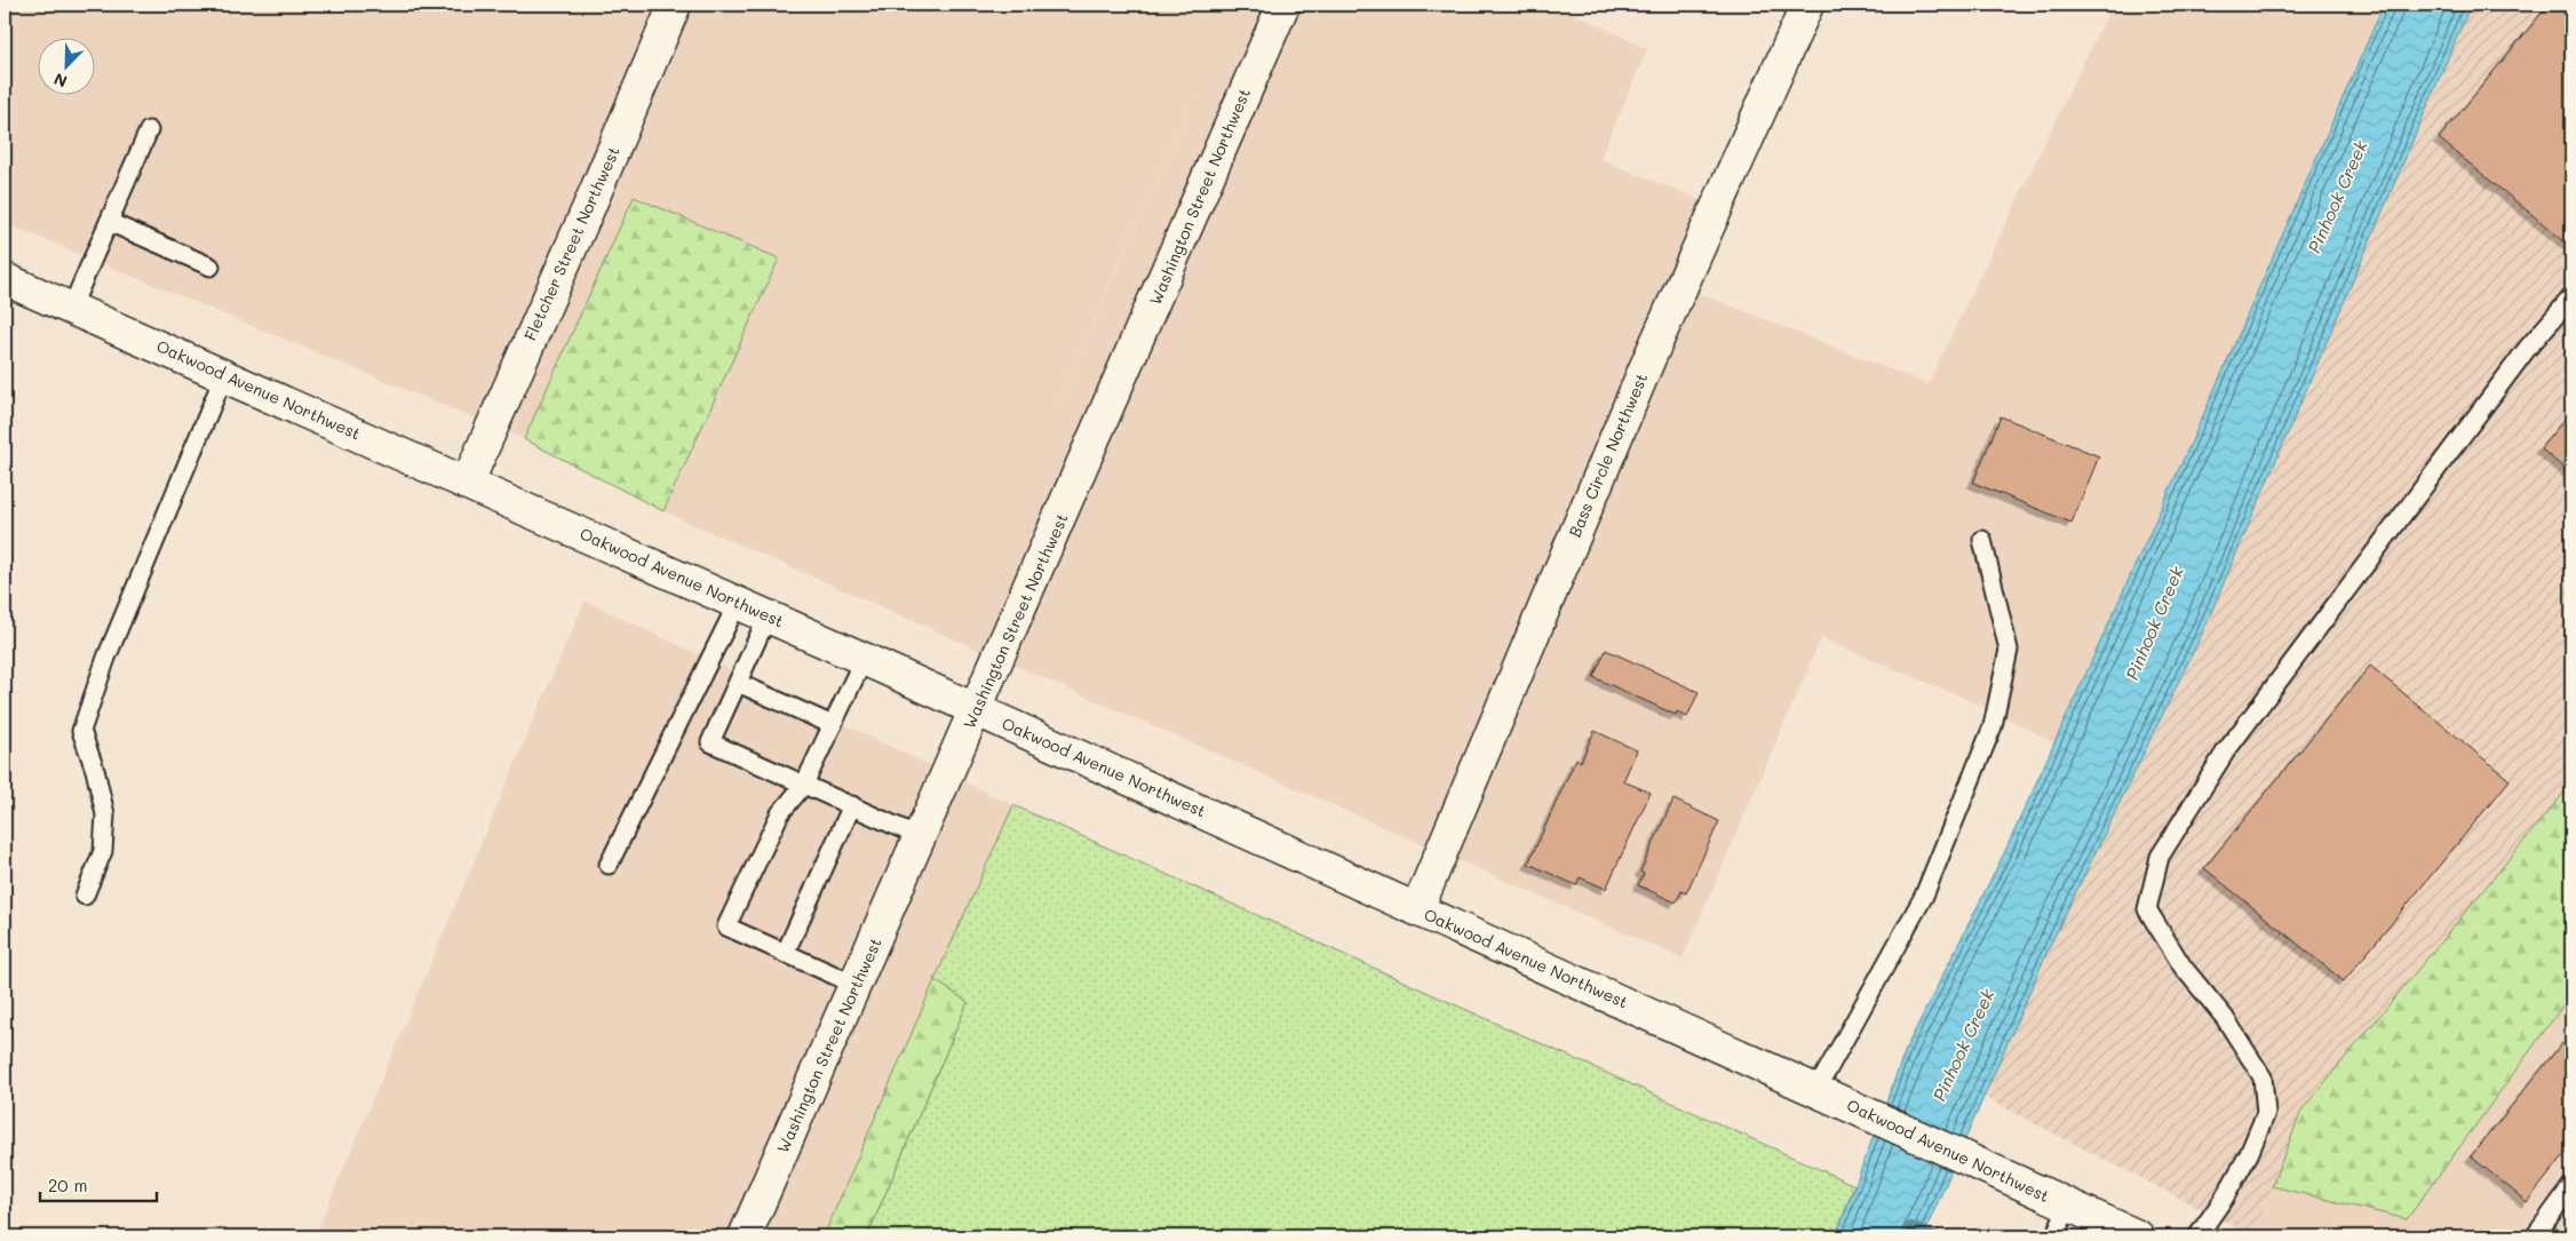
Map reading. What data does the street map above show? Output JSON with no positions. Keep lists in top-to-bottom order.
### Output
{
  "streets": {
    "street": [
      "Washington Street Northwest",
      "Fletcher Street Northwest",
      "Oakwood Avenue Northwest",
      "Bass Circle Northwest"
    ]
  },
  "crossings": [
    ["Washington Street Northwest", "Oakwood Avenue Northwest"],
    ["Fletcher Street Northwest", "Oakwood Avenue Northwest"],
    ["Oakwood Avenue Northwest", "Bass Circle Northwest"]
  ],
  "water": ["Pinhook Creek"],
  "scale_bar": "20 m",
  "north": "bottom left"
}
